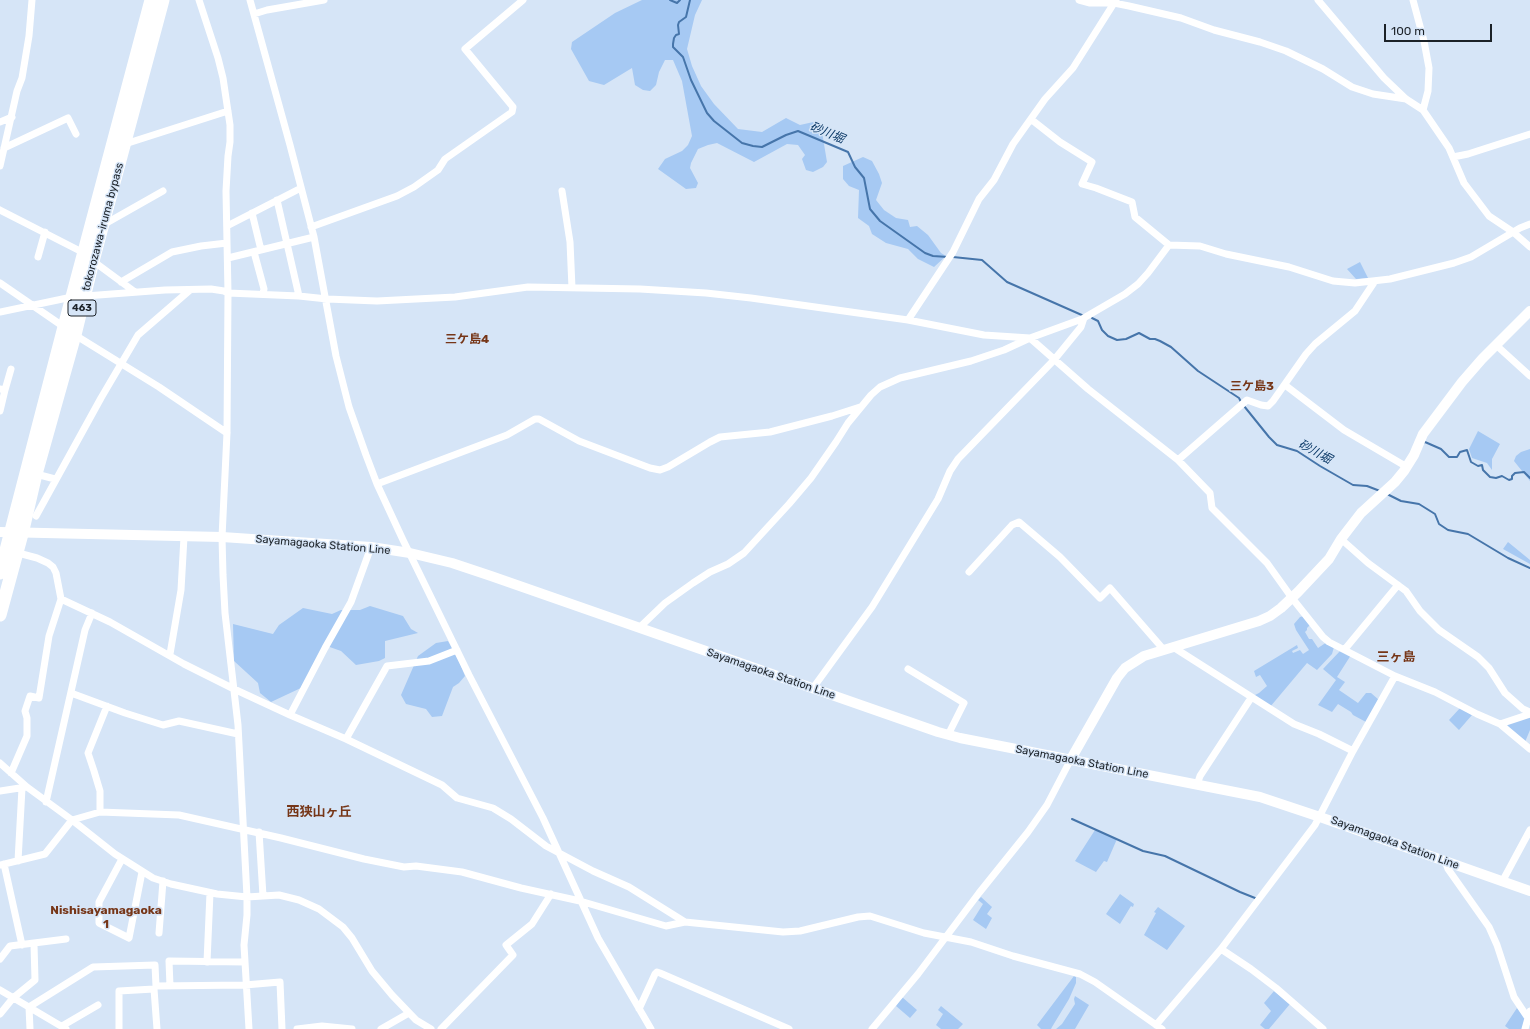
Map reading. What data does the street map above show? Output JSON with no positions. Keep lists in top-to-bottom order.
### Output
{
  "streets": {
    "highway": ["tokorozawa-iruma bypass", "463"],
    "main road": ["Sayamagaoka Station Line"]
  },
  "crossings": [
    ["tokorozawa-iruma bypass", "Sayamagaoka Station Line"]
  ],
  "districts": [
    "三ケ島4",
    "三ケ島3",
    "三ヶ島",
    "西狭山ヶ丘",
    "Nishisayamagaoka 1"
  ],
  "water": ["砂川堀"],
  "scale_bar": "100 m"
}
